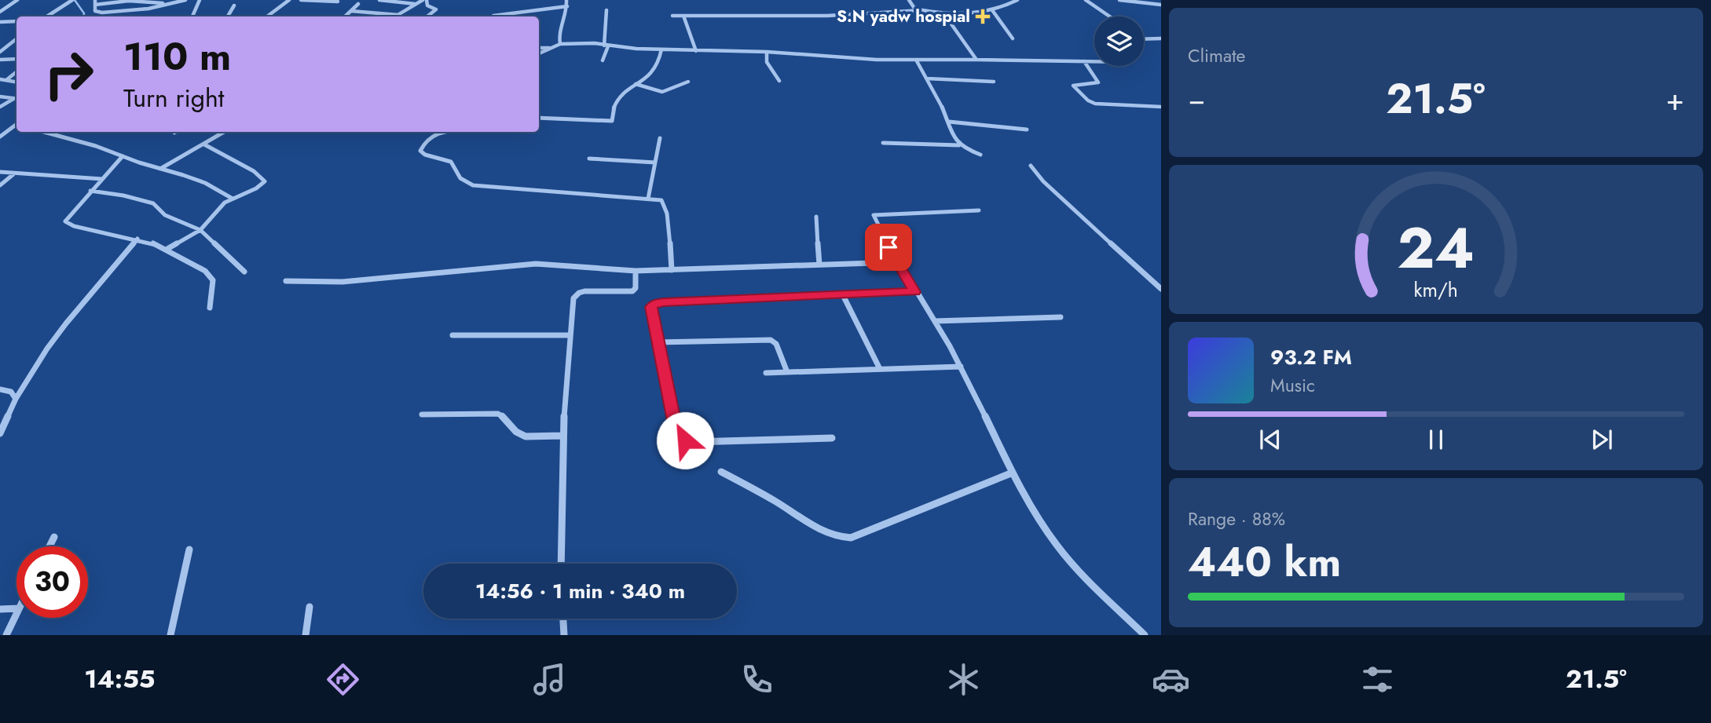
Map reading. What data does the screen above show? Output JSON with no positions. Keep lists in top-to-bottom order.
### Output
{
  "places": {
    "health": ["S.N yadw hospial"]
  },
  "page": {
    "tile": [
      "Climate",
      ["Range · 88%", "440 km"]
    ],
    "turn": ["110 m", "Turn right"],
    "heat": ["−", "21.5°", "+"],
    "song": ["93.2 FM", "Music"],
    "limit": "30",
    "trip": "14:56 · 1 min · 340 m",
    "tabs": ["14:55", "21.5°"],
    "gauge": ["24", "km/h"]
  }
}
